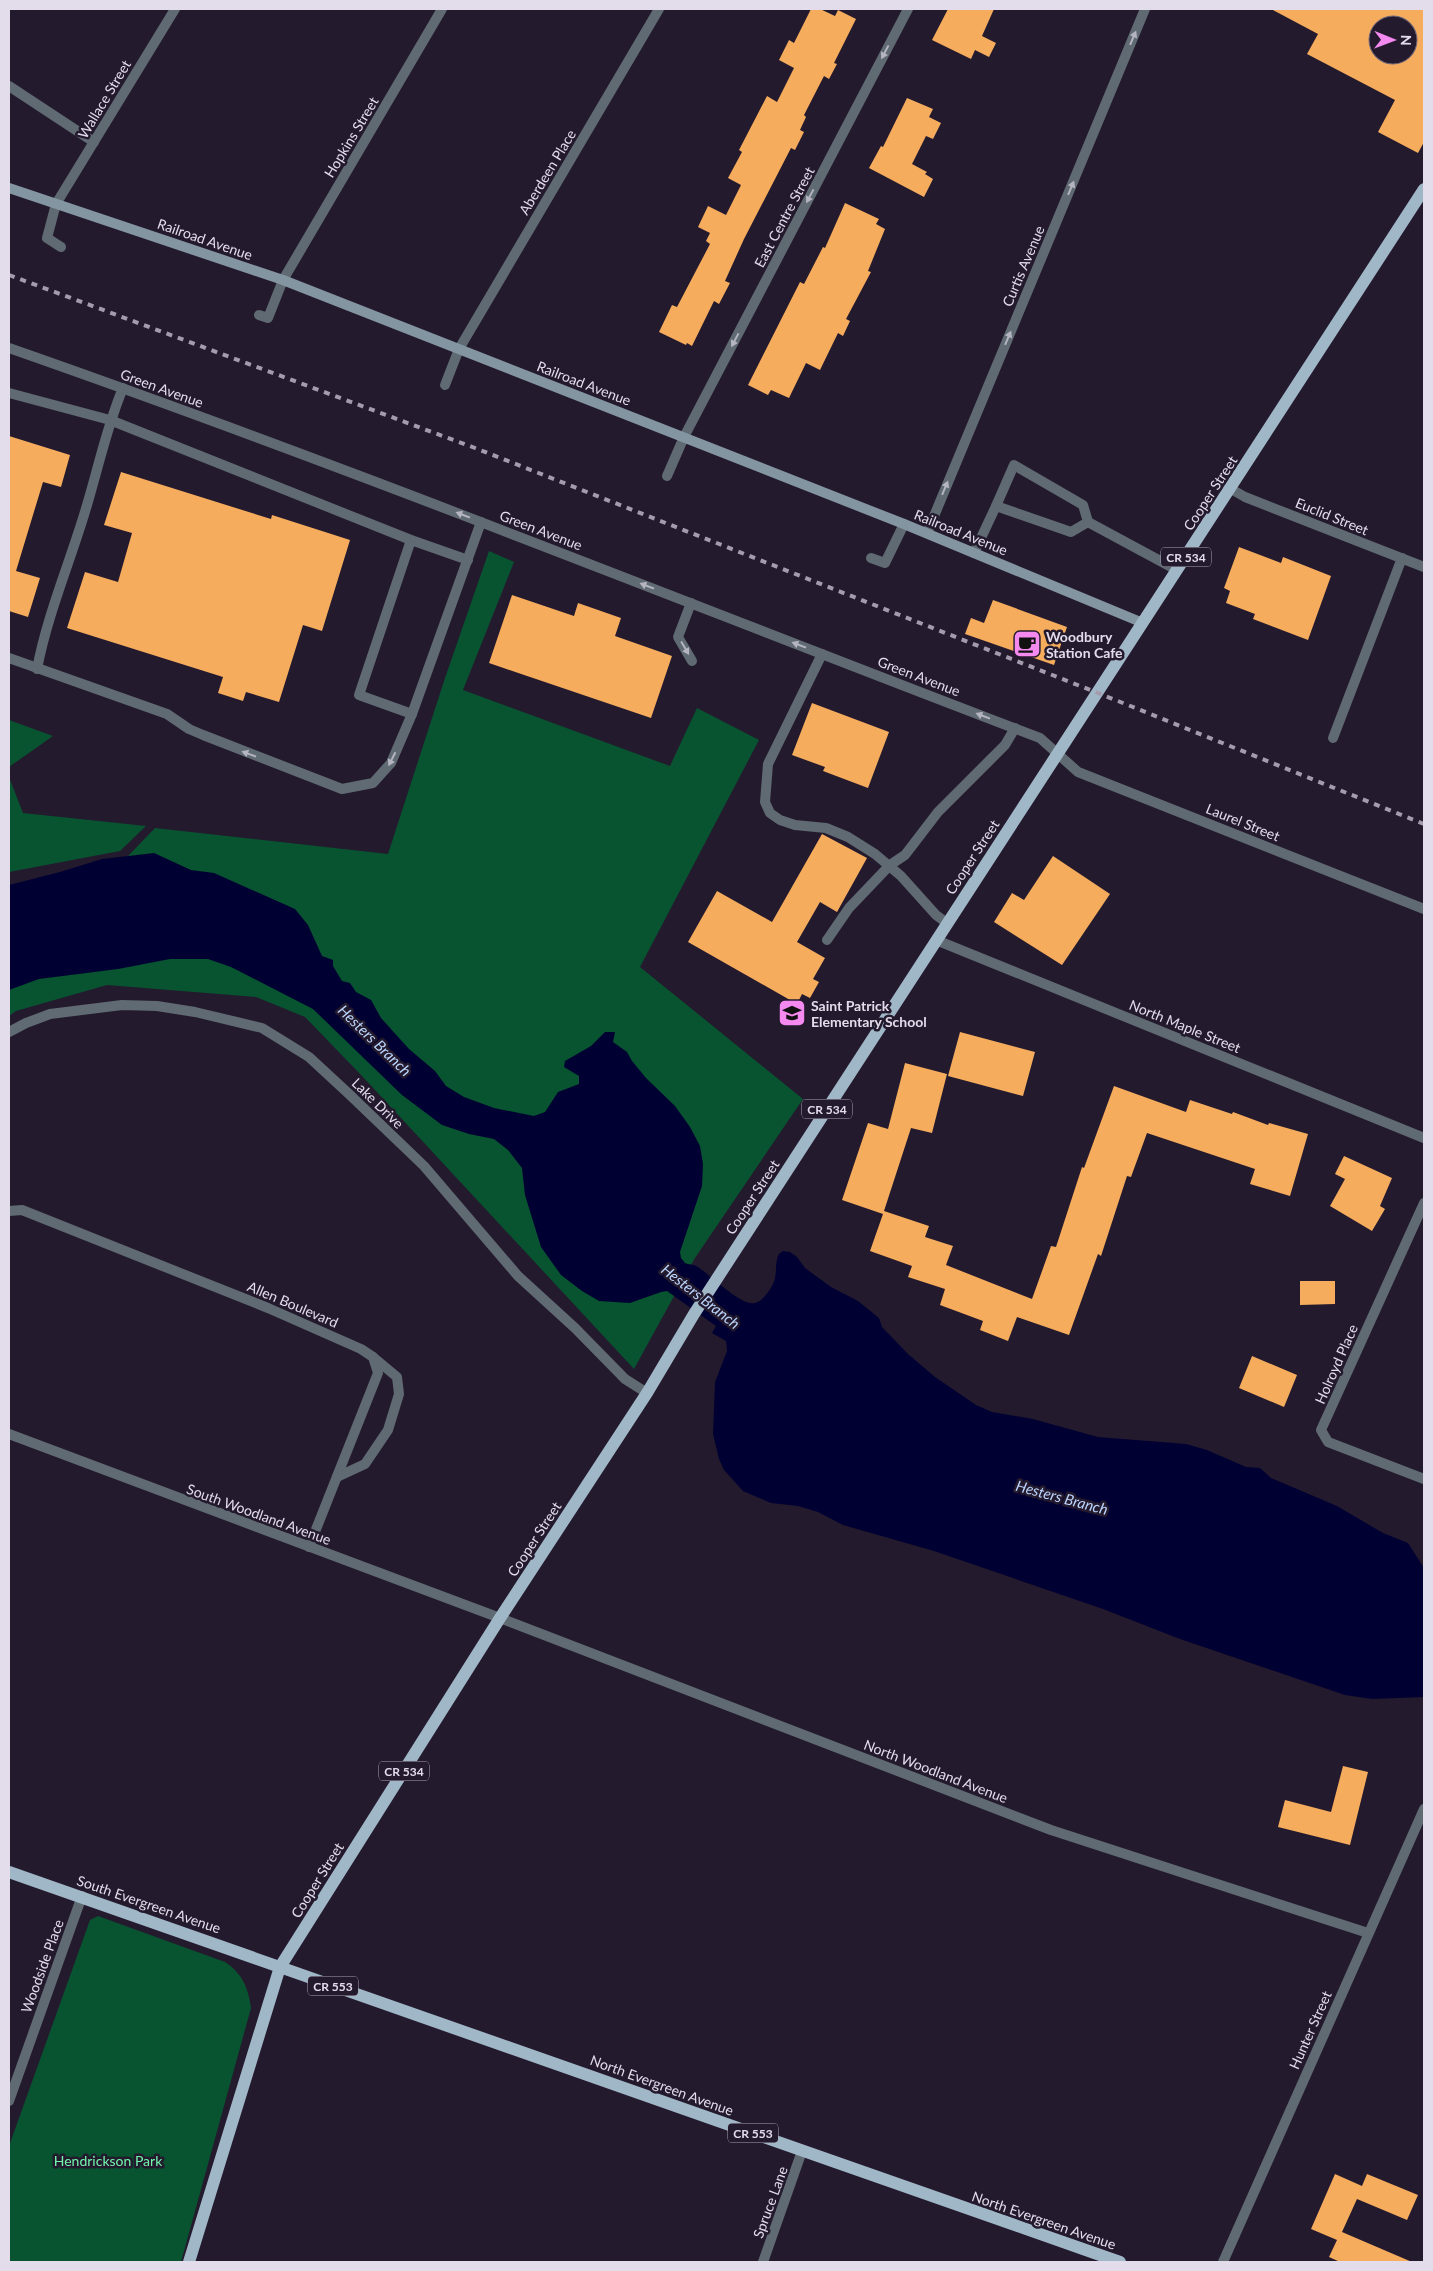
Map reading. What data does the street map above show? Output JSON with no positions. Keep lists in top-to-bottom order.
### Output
{
  "streets": {
    "main road": [
      "Cooper Street",
      "CR 534",
      "South Evergreen Avenue",
      "CR 553",
      "North Evergreen Avenue"
    ],
    "street": [
      "Wallace Street",
      "Hopkins Street",
      "Aberdeen Place",
      "East Centre Street",
      "Railroad Avenue",
      "Curtis Avenue",
      "Green Avenue",
      "Euclid Street",
      "Laurel Street",
      "North Maple Street",
      "Lake Drive",
      "Allen Boulevard",
      "Holroyd Place",
      "South Woodland Avenue",
      "North Woodland Avenue",
      "Woodside Place",
      "Hunter Street",
      "Spruce Lane"
    ]
  },
  "crossings": [
    ["Wallace Street", "Railroad Avenue"],
    ["Hopkins Street", "Railroad Avenue"],
    ["Aberdeen Place", "Railroad Avenue"],
    ["East Centre Street", "Railroad Avenue"],
    ["Railroad Avenue", "Curtis Avenue"],
    ["Railroad Avenue", "Cooper Street"],
    ["Green Avenue", "Cooper Street"],
    ["Green Avenue", "Laurel Street"],
    ["Cooper Street", "Euclid Street"],
    ["Cooper Street", "Laurel Street"],
    ["Cooper Street", "North Maple Street"],
    ["Cooper Street", "Lake Drive"],
    ["Cooper Street", "South Woodland Avenue"],
    ["Cooper Street", "North Woodland Avenue"],
    ["Cooper Street", "South Evergreen Avenue"],
    ["Cooper Street", "North Evergreen Avenue"],
    ["South Woodland Avenue", "North Woodland Avenue"],
    ["North Woodland Avenue", "Hunter Street"],
    ["South Evergreen Avenue", "Woodside Place"],
    ["South Evergreen Avenue", "North Evergreen Avenue"],
    ["North Evergreen Avenue", "Spruce Lane"]
  ],
  "one_way": ["East Centre Street", "Curtis Avenue"],
  "water": ["Hesters Branch"],
  "parks": ["Hendrickson Park"],
  "places": {
    "cafe": ["Woodbury Station Cafe"],
    "school or university": ["Saint Patrick Elementary School"]
  },
  "north": "right"
}
